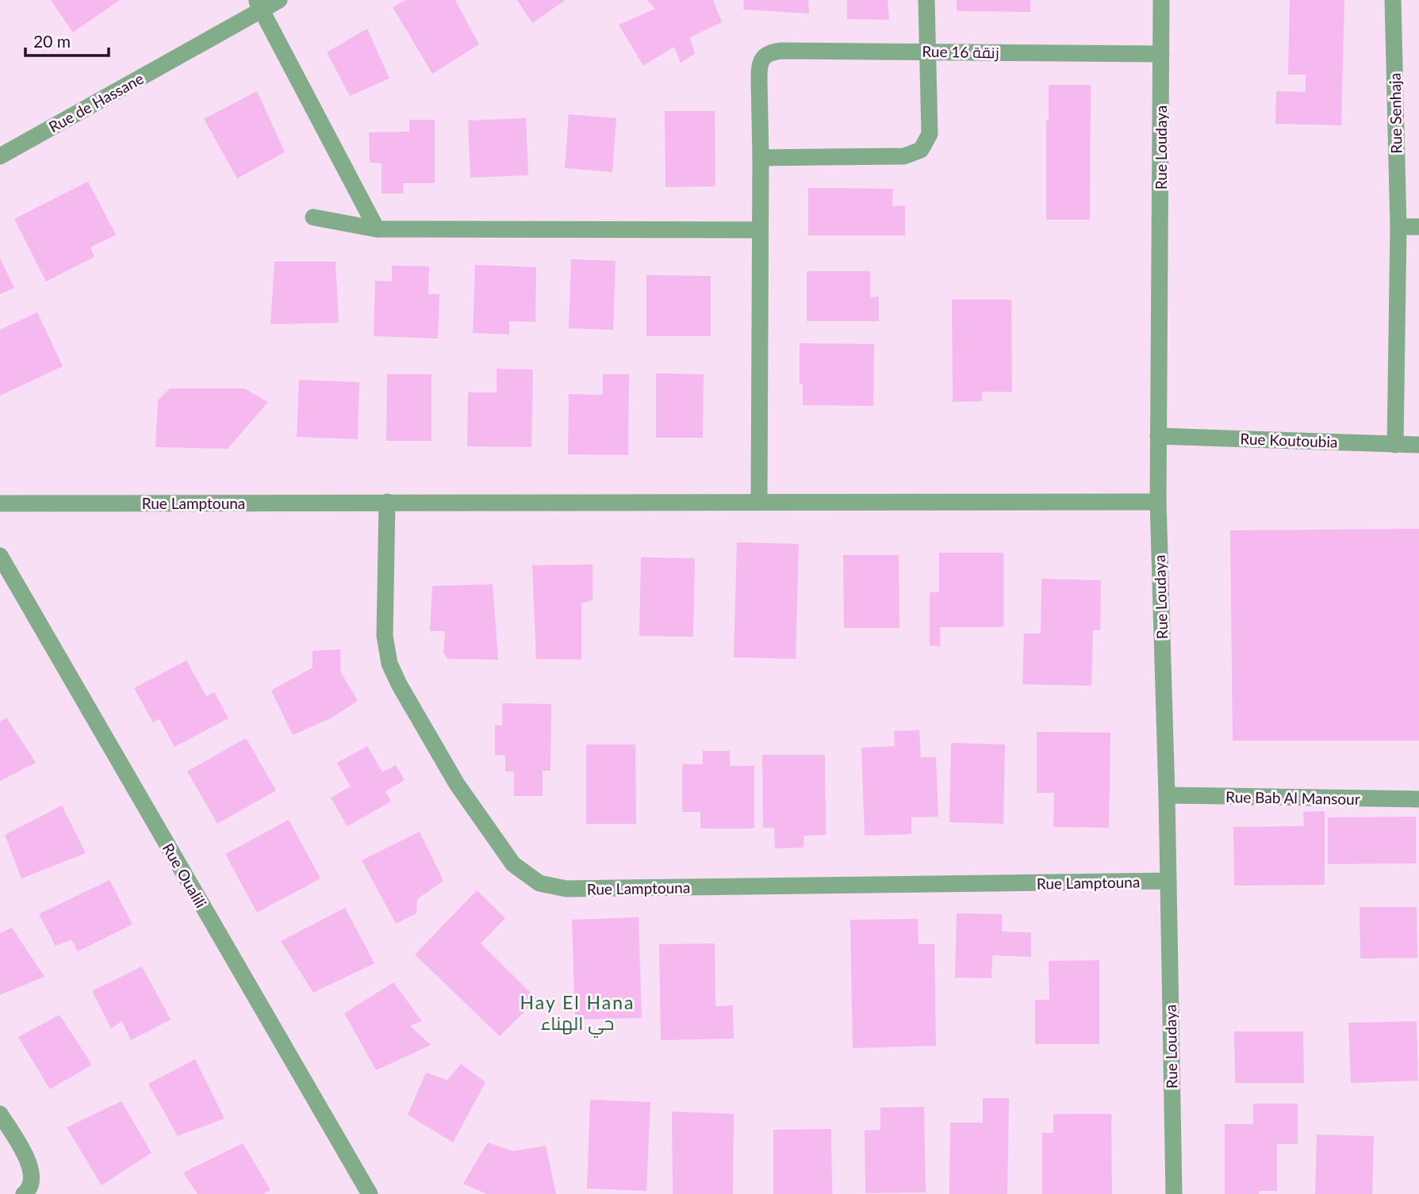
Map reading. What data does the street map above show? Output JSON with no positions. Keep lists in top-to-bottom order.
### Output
{
  "streets": {
    "street": [
      "Rue 16 زنقة",
      "Rue de Hassane",
      "Rue Senhaja",
      "Rue Loudaya",
      "Rue Koutoubia",
      "Rue Lamptouna",
      "Rue Bab Al Mansour",
      "Rue Oualili"
    ]
  },
  "crossings": [
    ["Rue 16 زنقة", "Rue Loudaya"],
    ["Rue Senhaja", "Rue Koutoubia"],
    ["Rue Loudaya", "Rue Koutoubia"],
    ["Rue Loudaya", "Rue Lamptouna"],
    ["Rue Loudaya", "Rue Bab Al Mansour"]
  ],
  "districts": ["Hay El Hana حي الهناء"],
  "scale_bar": "20 m"
}
